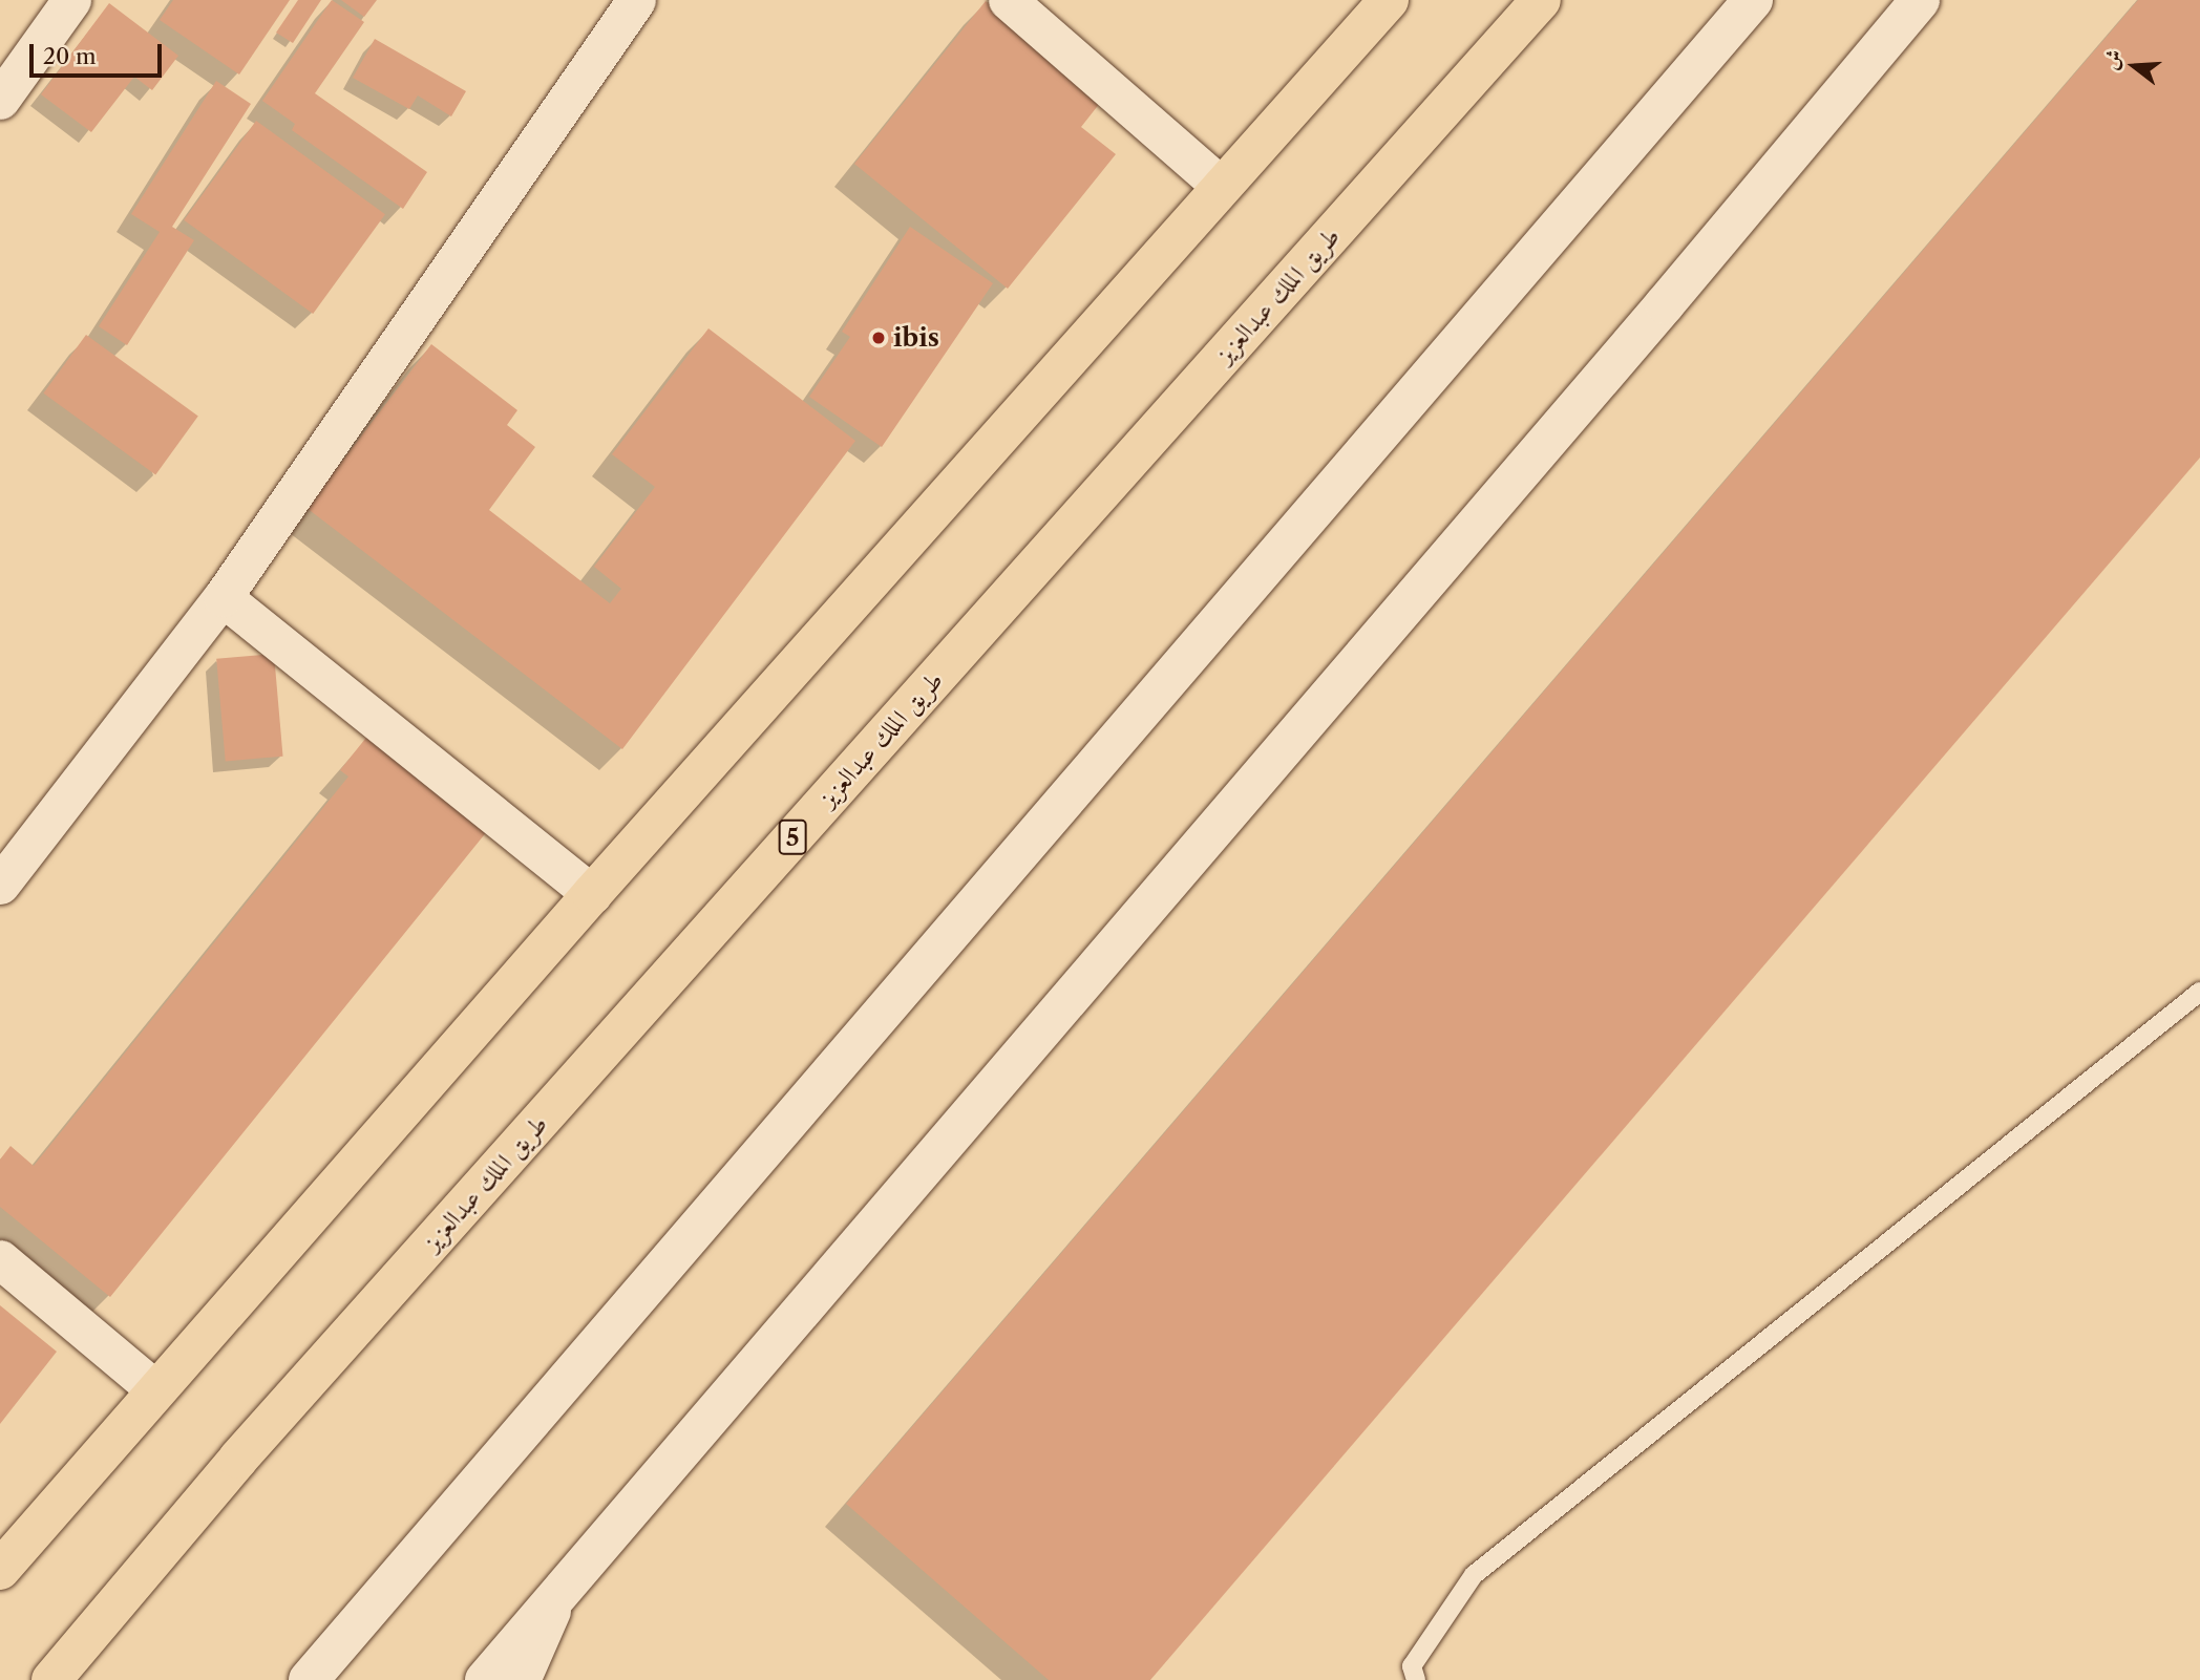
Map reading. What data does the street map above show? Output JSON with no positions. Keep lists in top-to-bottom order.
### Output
{
  "streets": {
    "highway": ["طريق الملك عبدالعزيز", "5"]
  },
  "places": ["ibis"],
  "scale_bar": "20 m",
  "north": "left"
}
